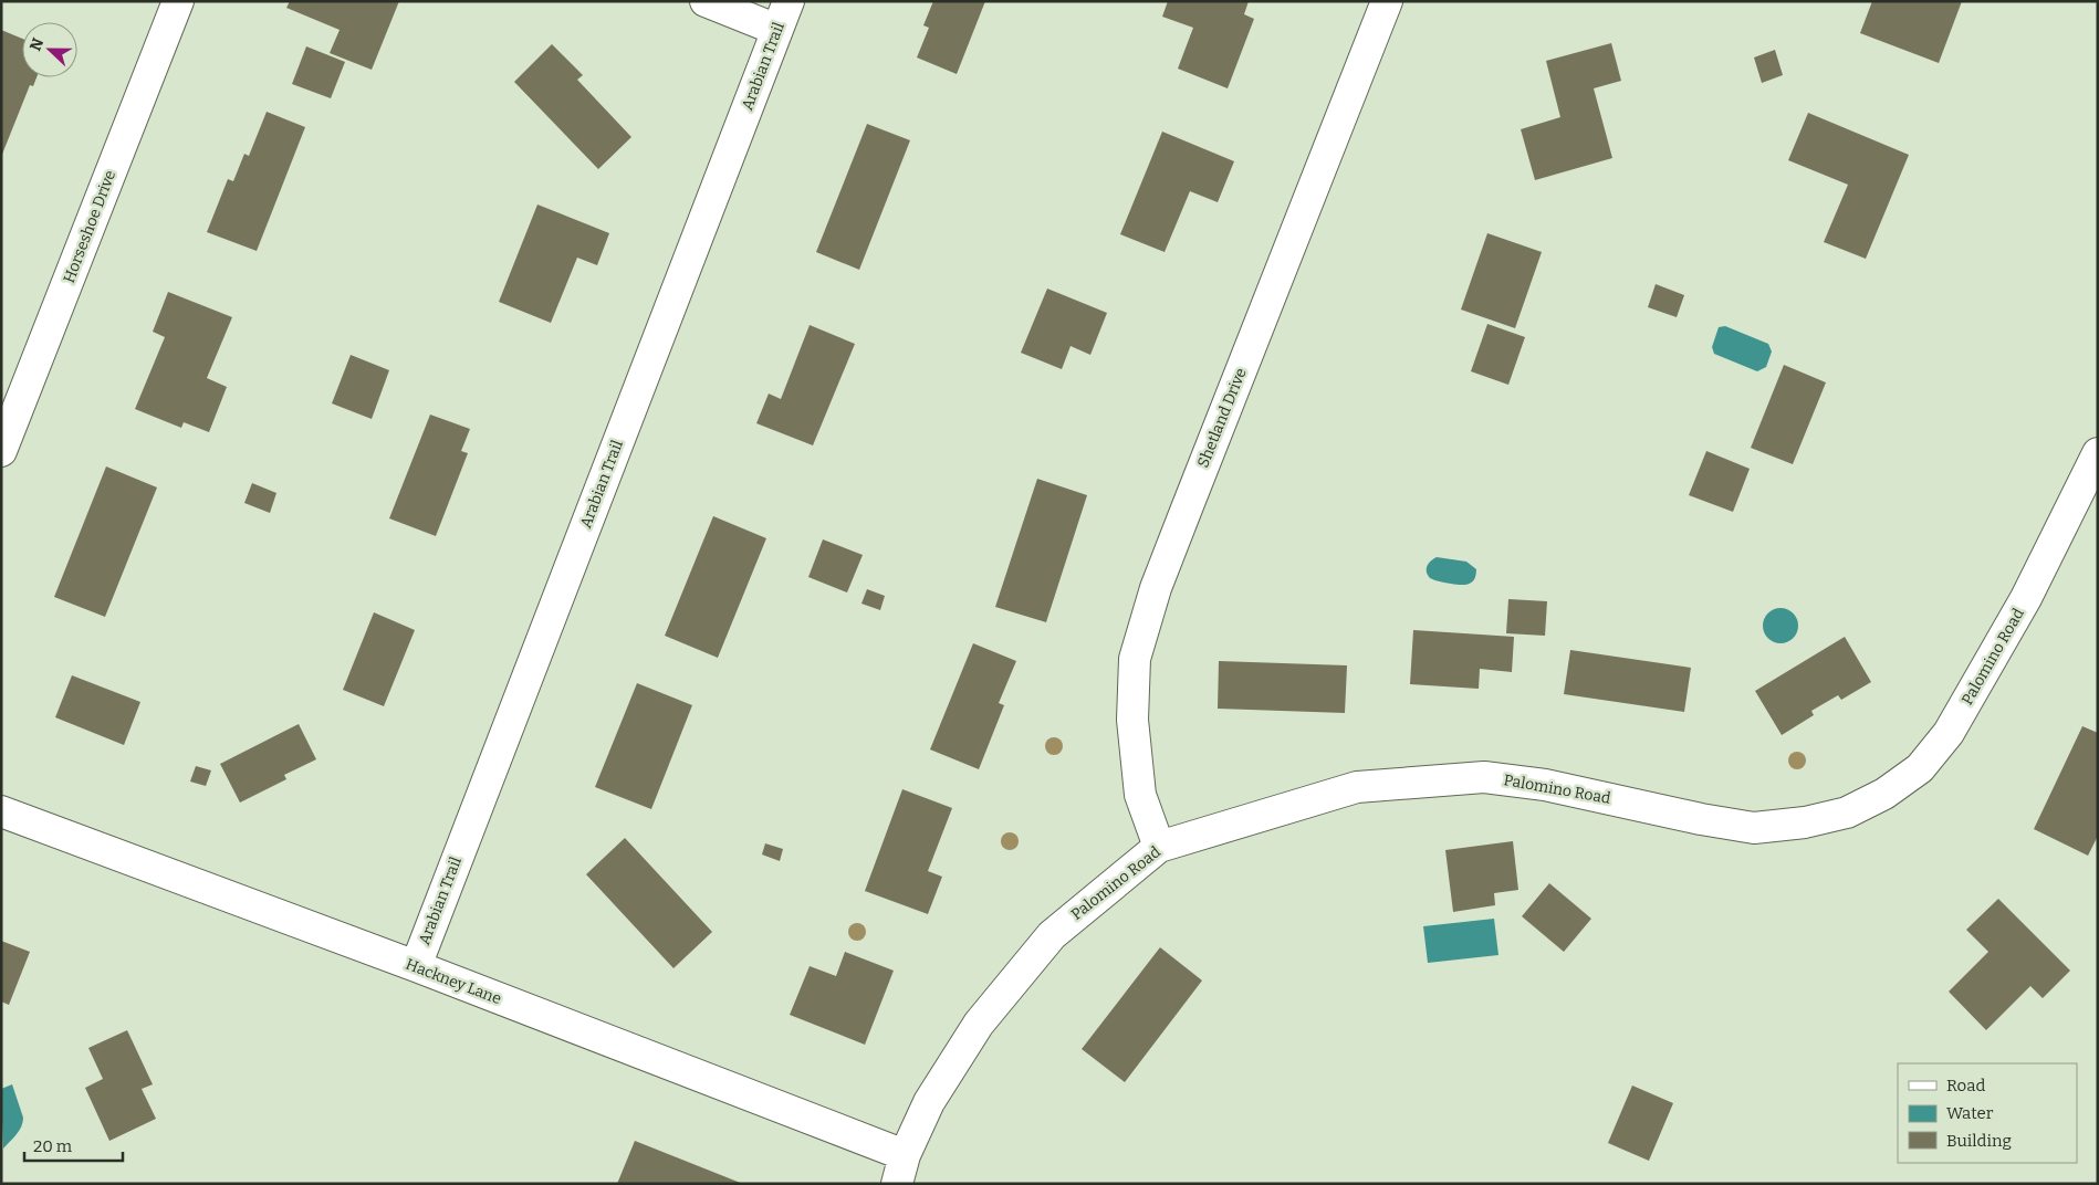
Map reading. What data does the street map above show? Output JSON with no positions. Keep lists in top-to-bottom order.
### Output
{
  "streets": {
    "street": [
      "Arabian Trail",
      "Horseshoe Drive",
      "Shetland Drive",
      "Palomino Road",
      "Hackney Lane"
    ]
  },
  "crossings": [
    ["Arabian Trail", "Hackney Lane"],
    ["Shetland Drive", "Palomino Road"],
    ["Palomino Road", "Hackney Lane"]
  ],
  "legend": ["Road", "Water", "Building"],
  "scale_bar": "20 m",
  "north": "left"
}
